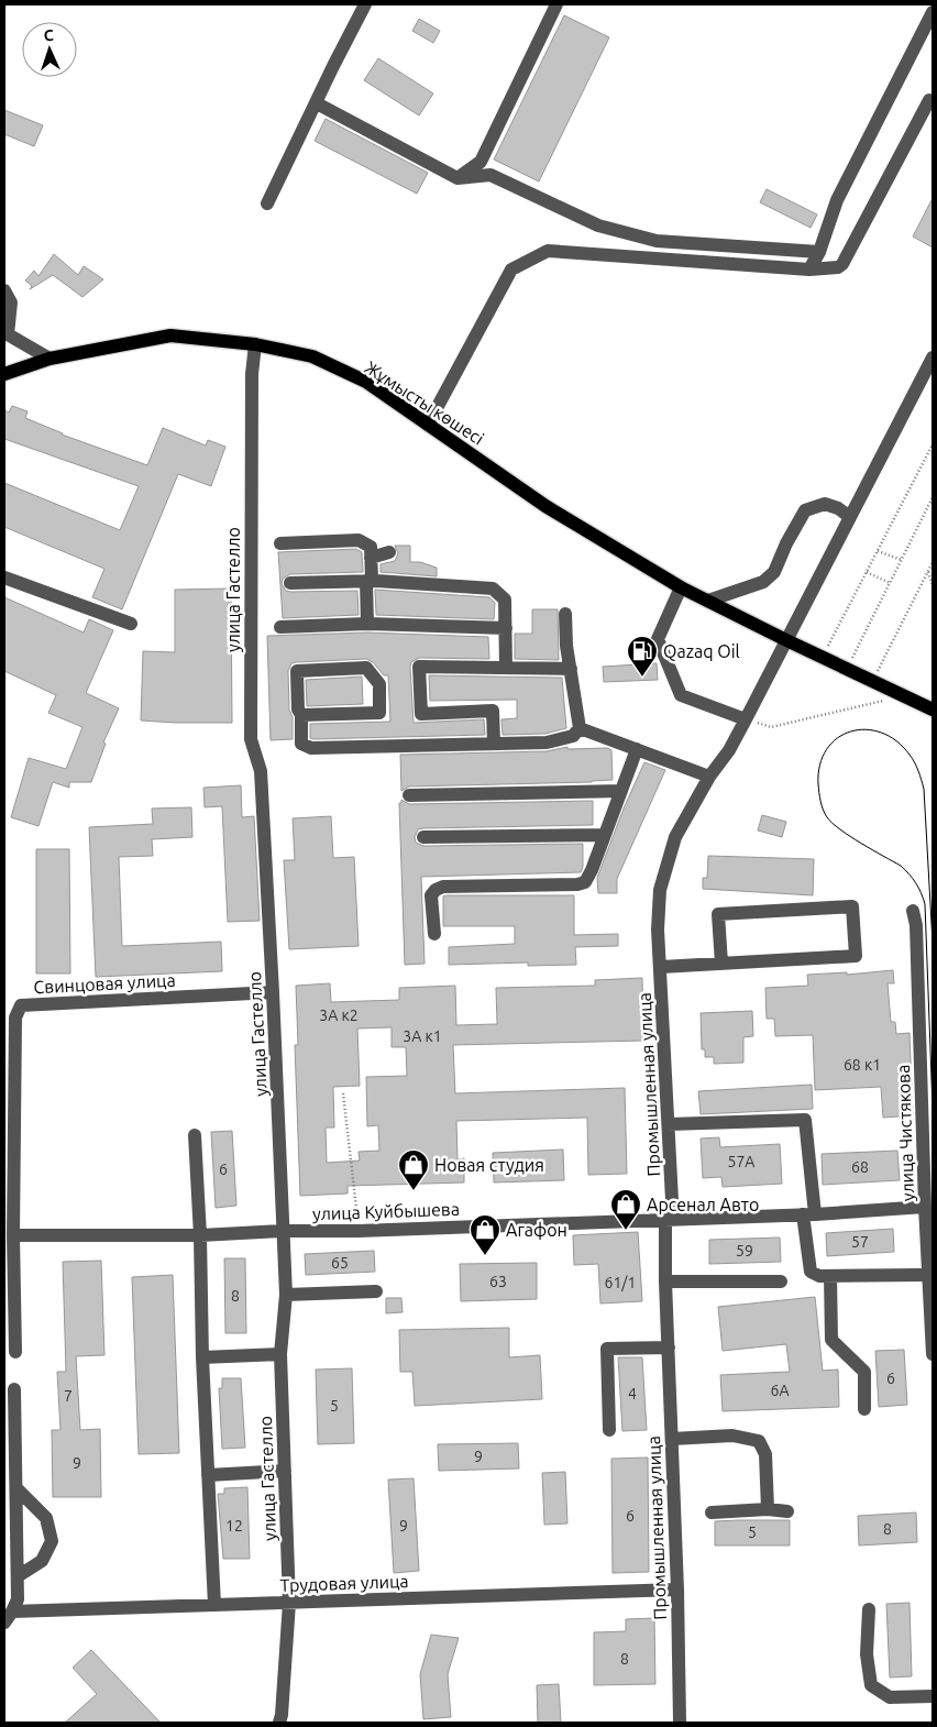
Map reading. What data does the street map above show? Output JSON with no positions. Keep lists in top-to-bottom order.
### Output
{
  "streets": {
    "main road": ["Жұмысты көшесі"],
    "street": [
      "улица Гастелло",
      "Свинцовая улица",
      "Промышленная улица",
      "улица Чистякова",
      "улица Куйбышева",
      "Трудовая улица"
    ]
  },
  "crossings": [
    ["Жұмысты көшесі", "улица Гастелло"],
    ["Жұмысты көшесі", "Промышленная улица"],
    ["улица Гастелло", "Свинцовая улица"],
    ["улица Гастелло", "улица Куйбышева"],
    ["улица Гастелло", "Трудовая улица"],
    ["Свинцовая улица", "улица Куйбышева"],
    ["Промышленная улица", "улица Куйбышева"],
    ["Промышленная улица", "Трудовая улица"],
    ["улица Чистякова", "улица Куйбышева"]
  ],
  "places": {
    "fuel station": ["Qazaq Oil"],
    "shop": ["Новая студия", "Арсенал Авто", "Агафон"]
  },
  "house_numbers": [
    "3А к2",
    "3А к1",
    "68 к1",
    "57А",
    "68",
    "6",
    "57",
    "59",
    "65",
    "63",
    "61/1",
    "8",
    "6",
    "6А",
    "4",
    "7",
    "5",
    "9",
    "9",
    "6",
    "12",
    "9",
    "8",
    "5",
    "8"
  ],
  "north": "top"
}
